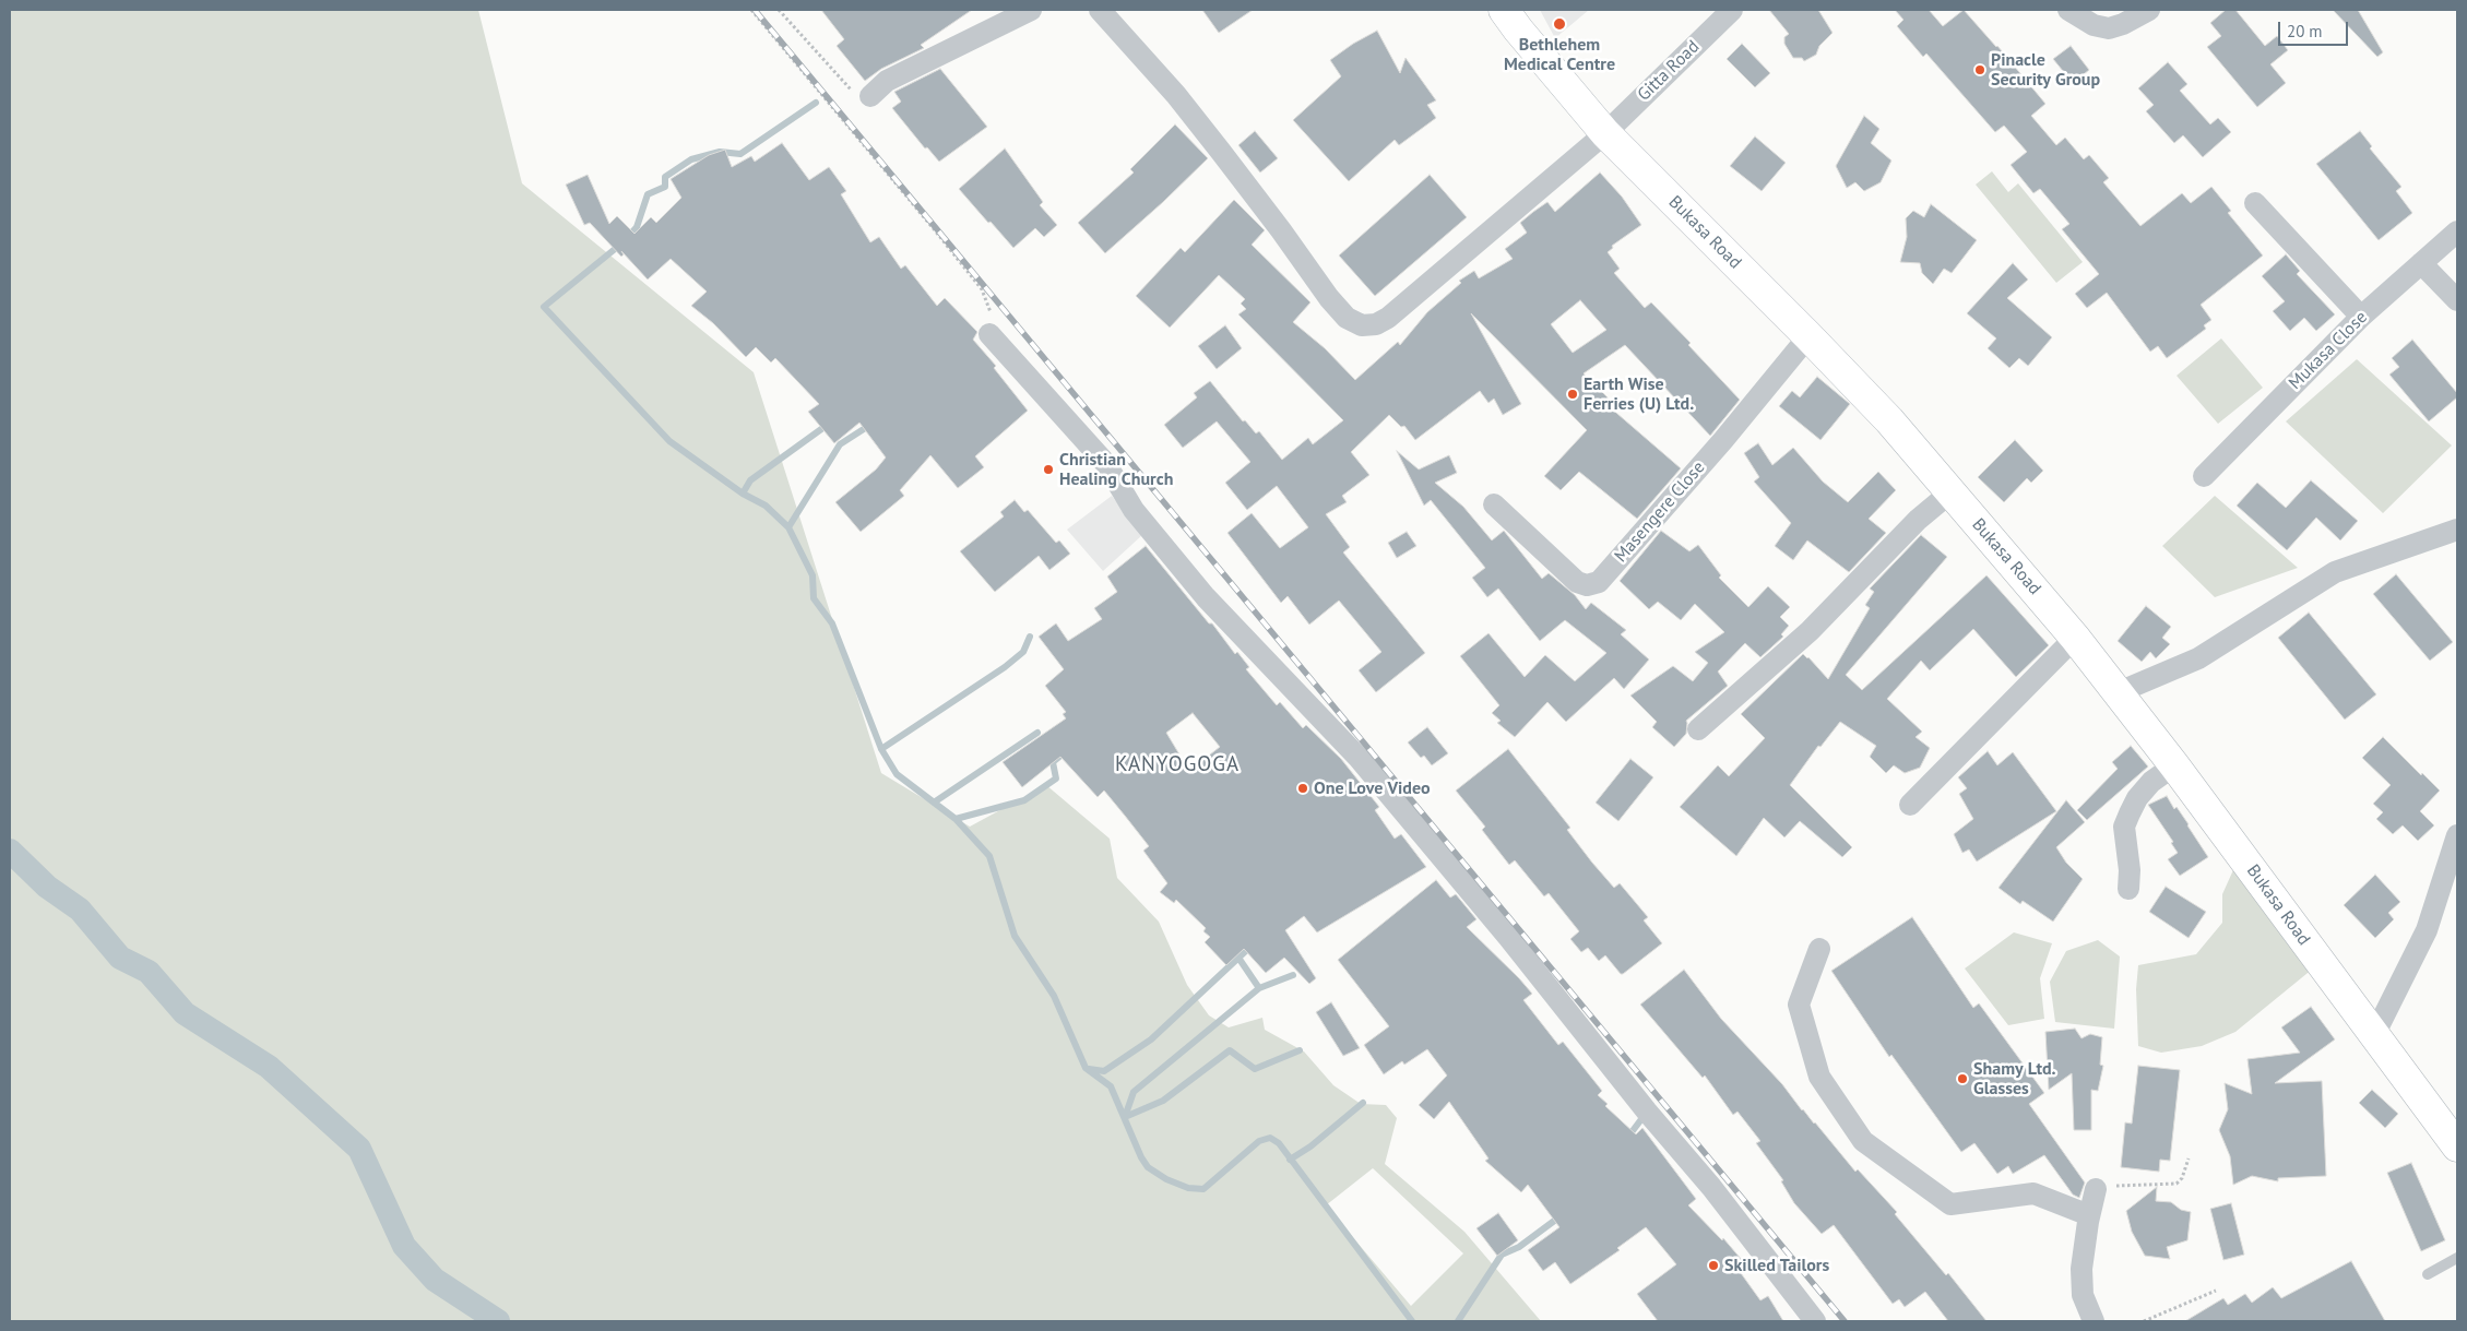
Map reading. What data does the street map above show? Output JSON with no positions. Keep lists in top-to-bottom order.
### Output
{
  "streets": {
    "street": [
      "Gitta Road",
      "Bukasa Road",
      "Mukasa Close",
      "Masengere Close"
    ]
  },
  "crossings": [
    ["Gitta Road", "Bukasa Road"],
    ["Bukasa Road", "Masengere Close"]
  ],
  "districts": ["KANYOGOGA"],
  "places": [
    "Bethlehem Medical Centre",
    "Pinacle Security Group",
    "Earth Wise Ferries (U) Ltd.",
    "Christian Healing Church",
    "One Love Video",
    "Shamy Ltd. Glasses",
    "Skilled Tailors"
  ],
  "scale_bar": "20 m"
}
